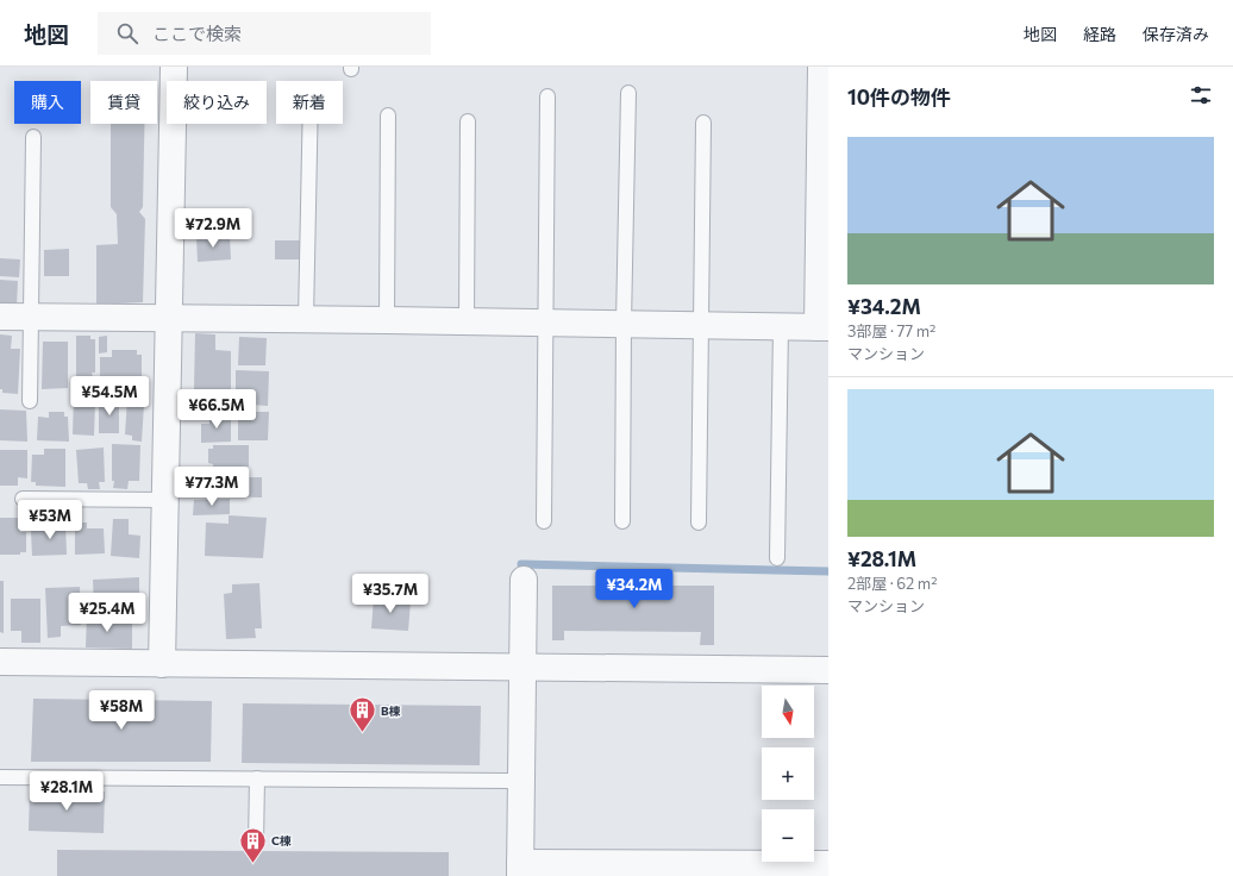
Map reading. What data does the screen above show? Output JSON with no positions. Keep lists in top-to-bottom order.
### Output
{
  "places": {
    "building": ["B棟", "C棟"]
  },
  "north": "bottom",
  "page": {
    "header": "地図",
    "search": "ここで検索",
    "nav": ["地図", "経路", "保存済み"],
    "heading": "10件の物件",
    "chip": [
      "購入",
      "賃貸",
      "絞り込み",
      "新着"
    ],
    "list": [
      {
        "name": "¥34.2M",
        "note": "3部屋 · 77 m² · マンション"
      },
      {
        "name": "¥28.1M",
        "note": "2部屋 · 62 m² · マンション"
      }
    ],
    "price": [
      "¥72.9M",
      "¥54.5M",
      "¥66.5M",
      "¥77.3M",
      "¥53M",
      "¥34.2M",
      "¥35.7M",
      "¥25.4M",
      "¥58M",
      "¥28.1M"
    ],
    "map_buttons": ["+", "−"]
  }
}
